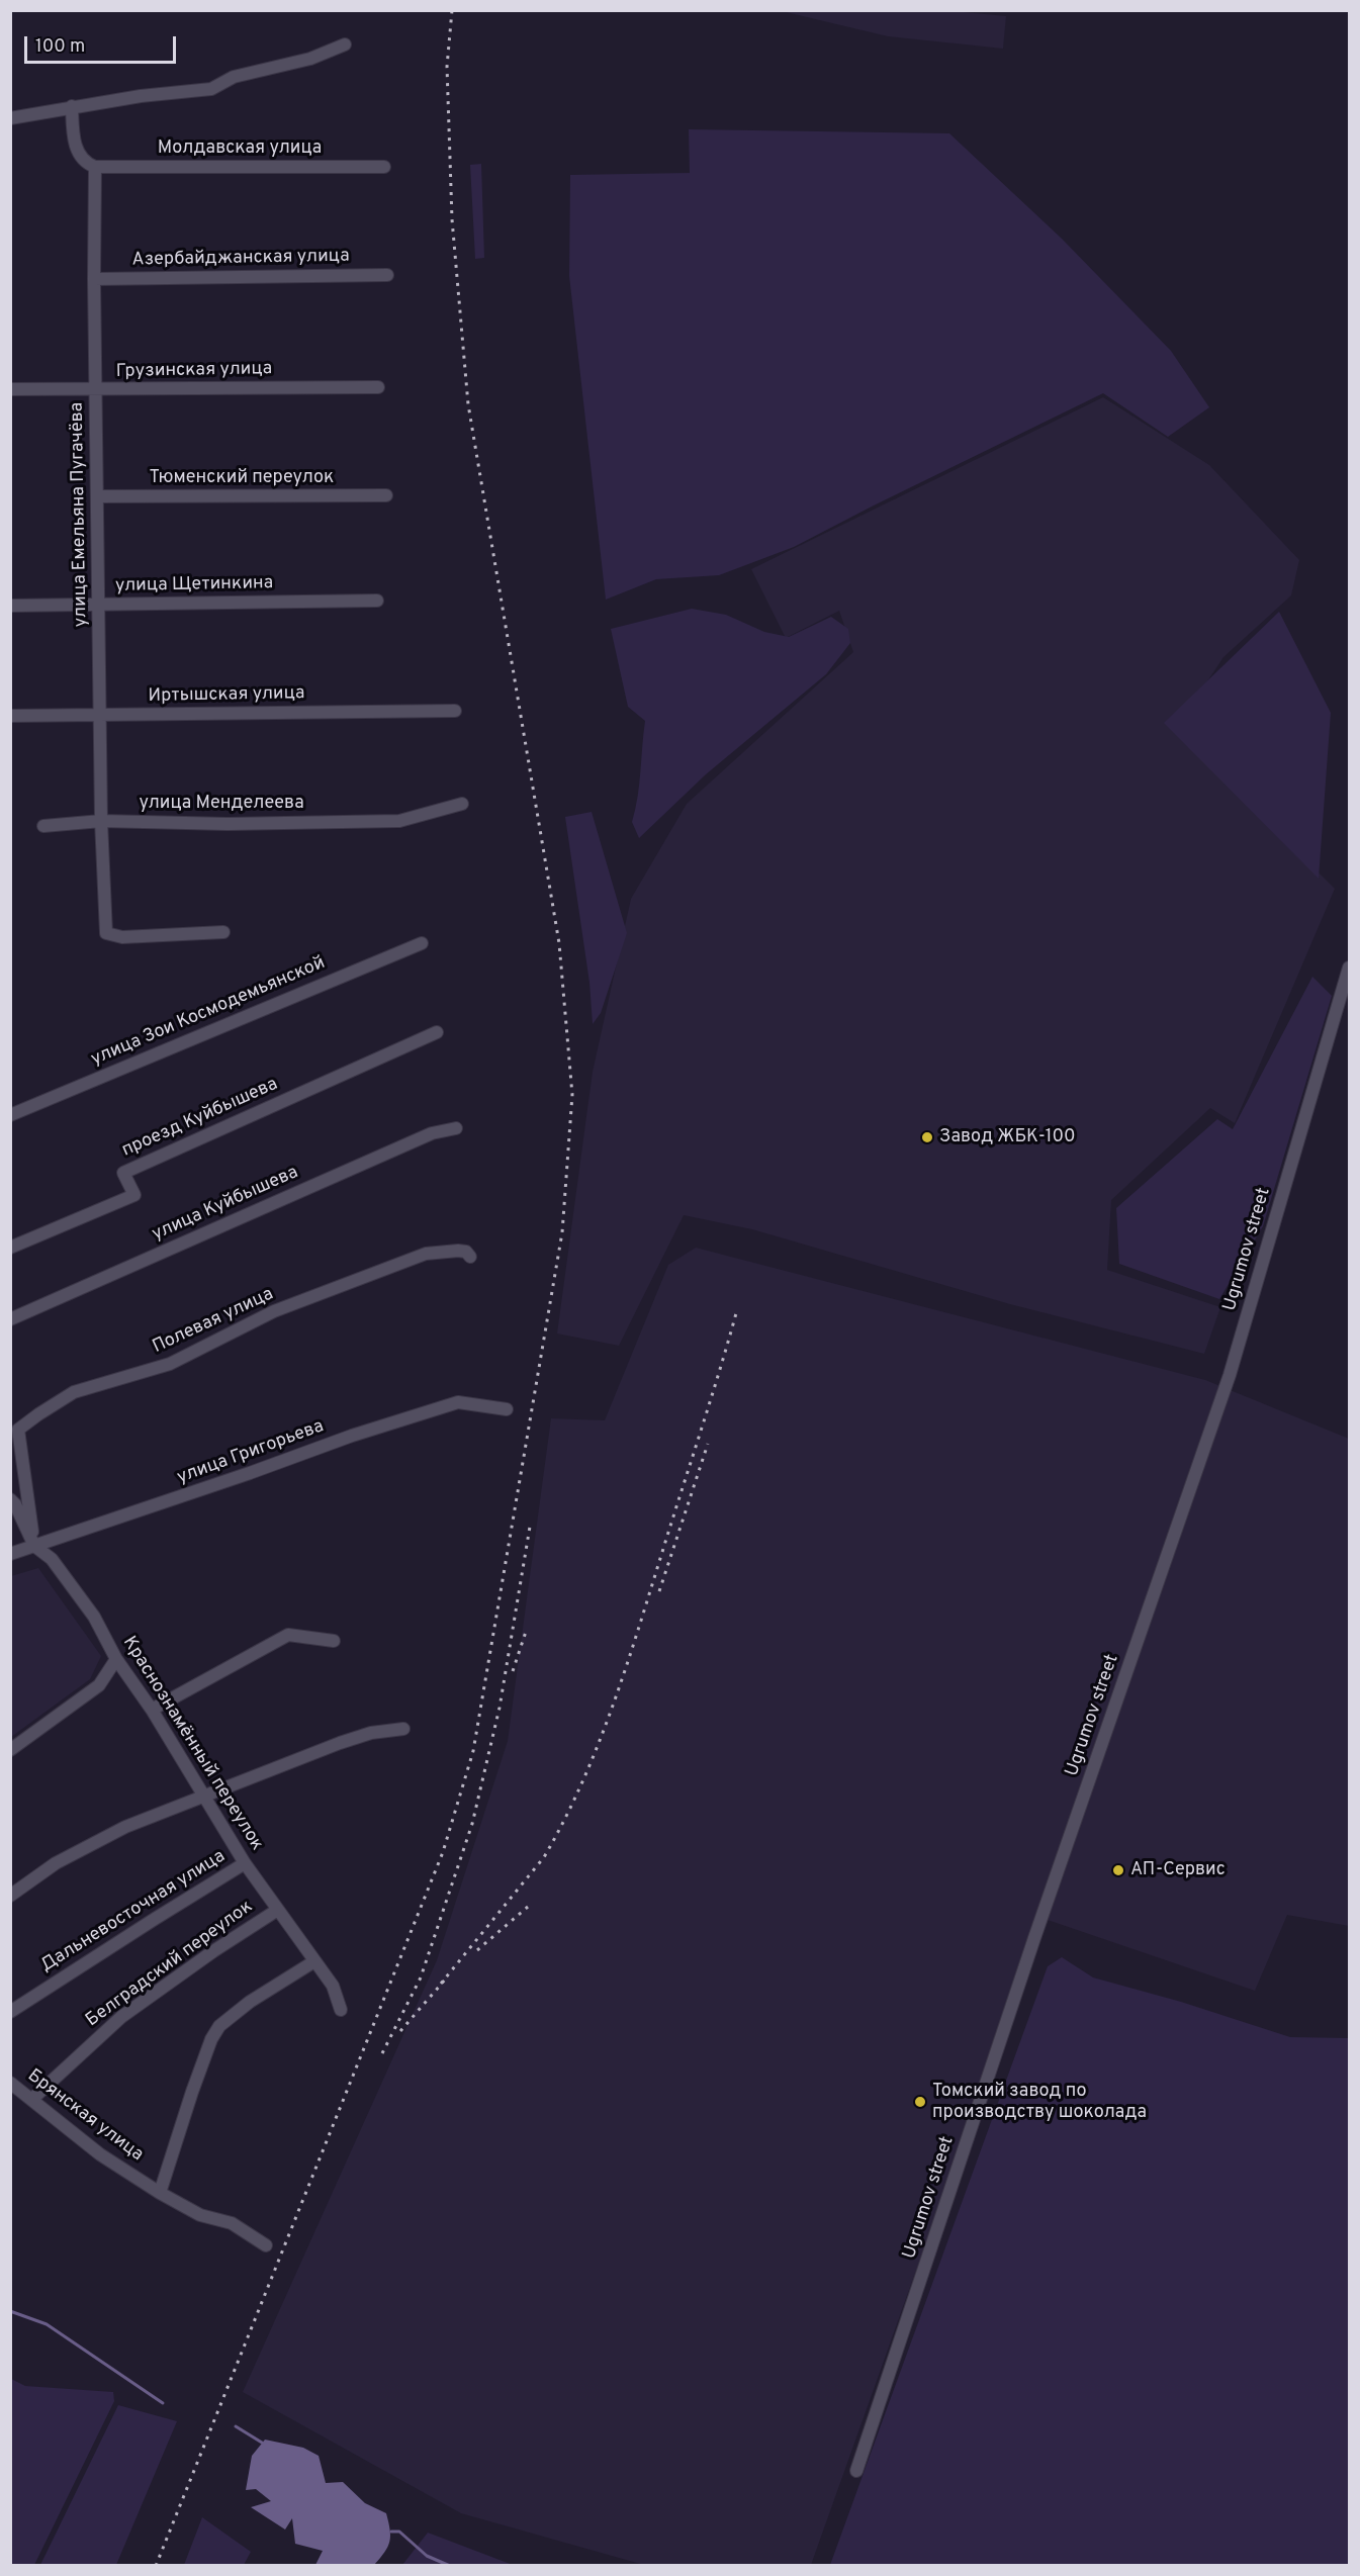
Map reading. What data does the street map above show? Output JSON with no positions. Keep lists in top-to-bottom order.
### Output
{
  "streets": {
    "street": [
      "Молдавская улица",
      "Азербайджанская улица",
      "Грузинская улица",
      "Тюменский переулок",
      "улица Емельяна Пугачёва",
      "улица Щетинкина",
      "Иртышская улица",
      "улица Менделеева",
      "улица Зои Космодемьянской",
      "проезд Куйбышева",
      "улица Куйбышева",
      "Ugrumov street",
      "Полевая улица",
      "улица Григорьева",
      "Краснознамённый переулок",
      "Дальневосточная улица",
      "Белградский переулок",
      "Брянская улица"
    ]
  },
  "crossings": [
    ["Молдавская улица", "улица Емельяна Пугачёва"],
    ["Азербайджанская улица", "улица Емельяна Пугачёва"],
    ["Грузинская улица", "улица Емельяна Пугачёва"],
    ["Тюменский переулок", "улица Емельяна Пугачёва"],
    ["улица Емельяна Пугачёва", "улица Щетинкина"],
    ["улица Емельяна Пугачёва", "Иртышская улица"],
    ["улица Емельяна Пугачёва", "улица Менделеева"],
    ["Полевая улица", "улица Григорьева"],
    ["Полевая улица", "Краснознамённый переулок"],
    ["улица Григорьева", "Краснознамённый переулок"],
    ["Краснознамённый переулок", "Дальневосточная улица"],
    ["Краснознамённый переулок", "Белградский переулок"],
    ["Белградский переулок", "Брянская улица"]
  ],
  "places": ["Завод ЖБК-100", "АП-Сервис", "Томский завод по производству шоколада"],
  "scale_bar": "100 m"
}
